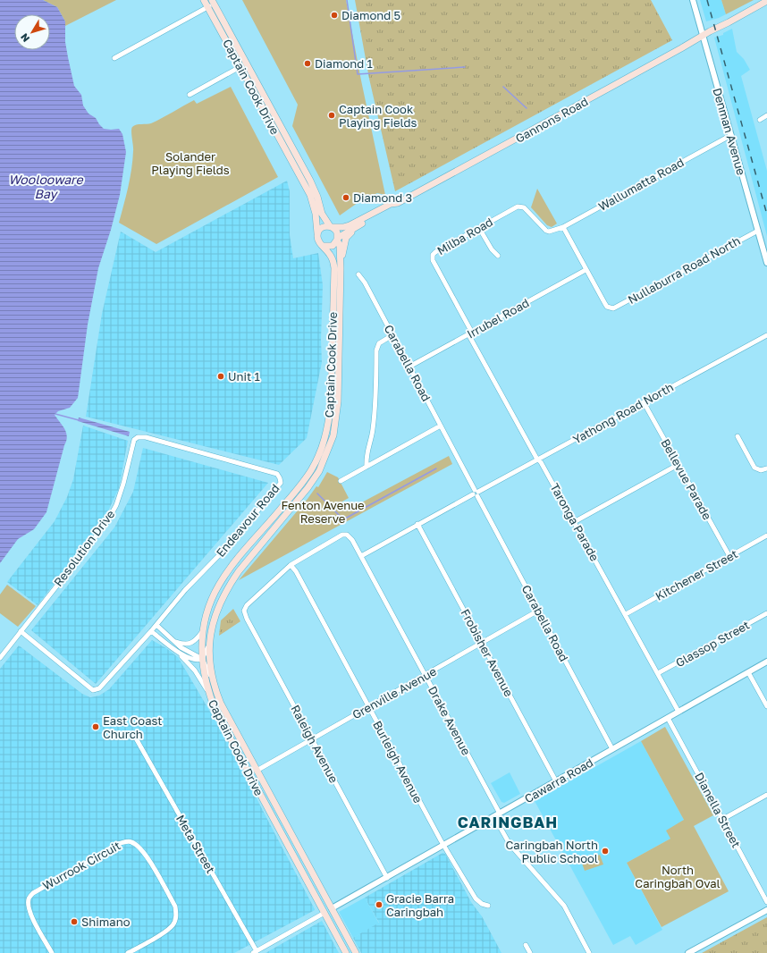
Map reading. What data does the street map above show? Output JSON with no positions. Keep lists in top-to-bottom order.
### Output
{
  "streets": {
    "main road": ["Captain Cook Drive", "Gannons Road", "Grenville Avenue"],
    "street": [
      "Denman Avenue",
      "Wallumatta Road",
      "Milba Road",
      "Nullaburra Road North",
      "Irrubel Road",
      "Carabella Road",
      "Yathong Road North",
      "Bellevue Parade",
      "Endeavour Road",
      "Taronga Parade",
      "Resolution Drive",
      "Kitchener Street",
      "Glassop Street",
      "Frobisher Avenue",
      "Drake Avenue",
      "Raleigh Avenue",
      "Burleigh Avenue",
      "Cawarra Road",
      "Dianella Street",
      "Meta Street",
      "Wurrook Circuit"
    ]
  },
  "crossings": [
    ["Captain Cook Drive", "Gannons Road"],
    ["Captain Cook Drive", "Grenville Avenue"],
    ["Captain Cook Drive", "Cawarra Road"],
    ["Gannons Road", "Denman Avenue"],
    ["Denman Avenue", "Wallumatta Road"],
    ["Denman Avenue", "Nullaburra Road North"],
    ["Wallumatta Road", "Milba Road"],
    ["Milba Road", "Irrubel Road"],
    ["Milba Road", "Taronga Parade"],
    ["Nullaburra Road North", "Irrubel Road"],
    ["Irrubel Road", "Carabella Road"],
    ["Irrubel Road", "Taronga Parade"],
    ["Carabella Road", "Yathong Road North"],
    ["Carabella Road", "Grenville Avenue"],
    ["Carabella Road", "Cawarra Road"],
    ["Yathong Road North", "Bellevue Parade"],
    ["Yathong Road North", "Taronga Parade"],
    ["Yathong Road North", "Frobisher Avenue"],
    ["Yathong Road North", "Drake Avenue"],
    ["Bellevue Parade", "Kitchener Street"],
    ["Endeavour Road", "Resolution Drive"],
    ["Taronga Parade", "Kitchener Street"],
    ["Taronga Parade", "Glassop Street"],
    ["Taronga Parade", "Cawarra Road"],
    ["Frobisher Avenue", "Grenville Avenue"],
    ["Frobisher Avenue", "Cawarra Road"],
    ["Grenville Avenue", "Drake Avenue"],
    ["Grenville Avenue", "Raleigh Avenue"],
    ["Grenville Avenue", "Burleigh Avenue"],
    ["Drake Avenue", "Raleigh Avenue"],
    ["Drake Avenue", "Burleigh Avenue"],
    ["Drake Avenue", "Cawarra Road"],
    ["Raleigh Avenue", "Burleigh Avenue"],
    ["Raleigh Avenue", "Cawarra Road"],
    ["Burleigh Avenue", "Cawarra Road"],
    ["Cawarra Road", "Dianella Street"]
  ],
  "districts": ["CARINGBAH"],
  "water": ["Woolooware Bay"],
  "parks": ["Solander Playing Fields", "Fenton Avenue Reserve", "North Caringbah Oval"],
  "places": [
    "Diamond 5",
    "Diamond 1",
    "Captain Cook Playing Fields",
    "Diamond 3",
    "Unit 1",
    "East Coast Church",
    "Caringbah North Public School",
    "Gracie Barra Caringbah",
    "Shimano"
  ],
  "north": "bottom left"
}
